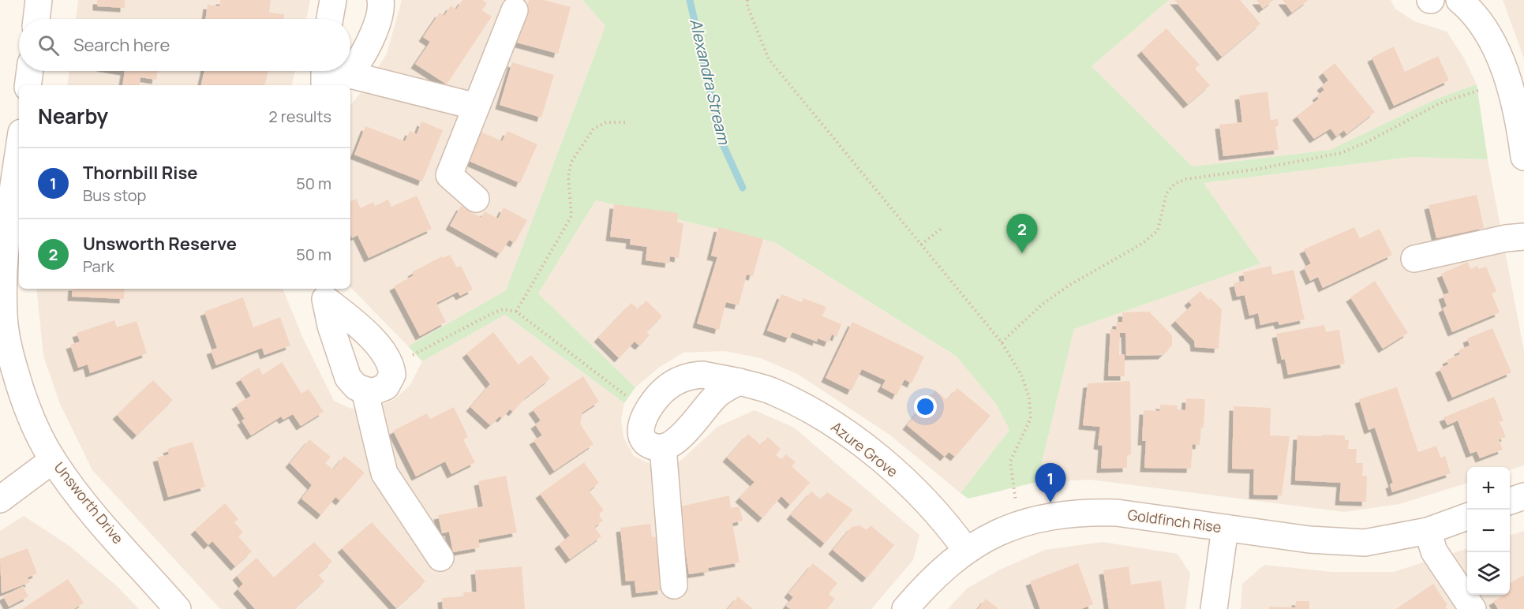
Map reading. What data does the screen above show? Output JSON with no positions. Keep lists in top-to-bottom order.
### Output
{
  "streets": {
    "street": ["Azure Grove", "Unsworth Drive", "Goldfinch Rise"]
  },
  "crossings": [
    ["Azure Grove", "Goldfinch Rise"]
  ],
  "water": ["Alexandra Stream"],
  "page": {
    "search": "Search here",
    "heading": ["Nearby", "2 results"],
    "list": [
      {
        "mark": "1",
        "name": "Thornbill Rise",
        "note": "Bus stop",
        "value": "50 m"
      },
      {
        "mark": "2",
        "name": "Unsworth Reserve",
        "note": "Park",
        "value": "50 m"
      }
    ],
    "pins": ["2", "1"],
    "map_buttons": ["+", "−"]
  }
}
